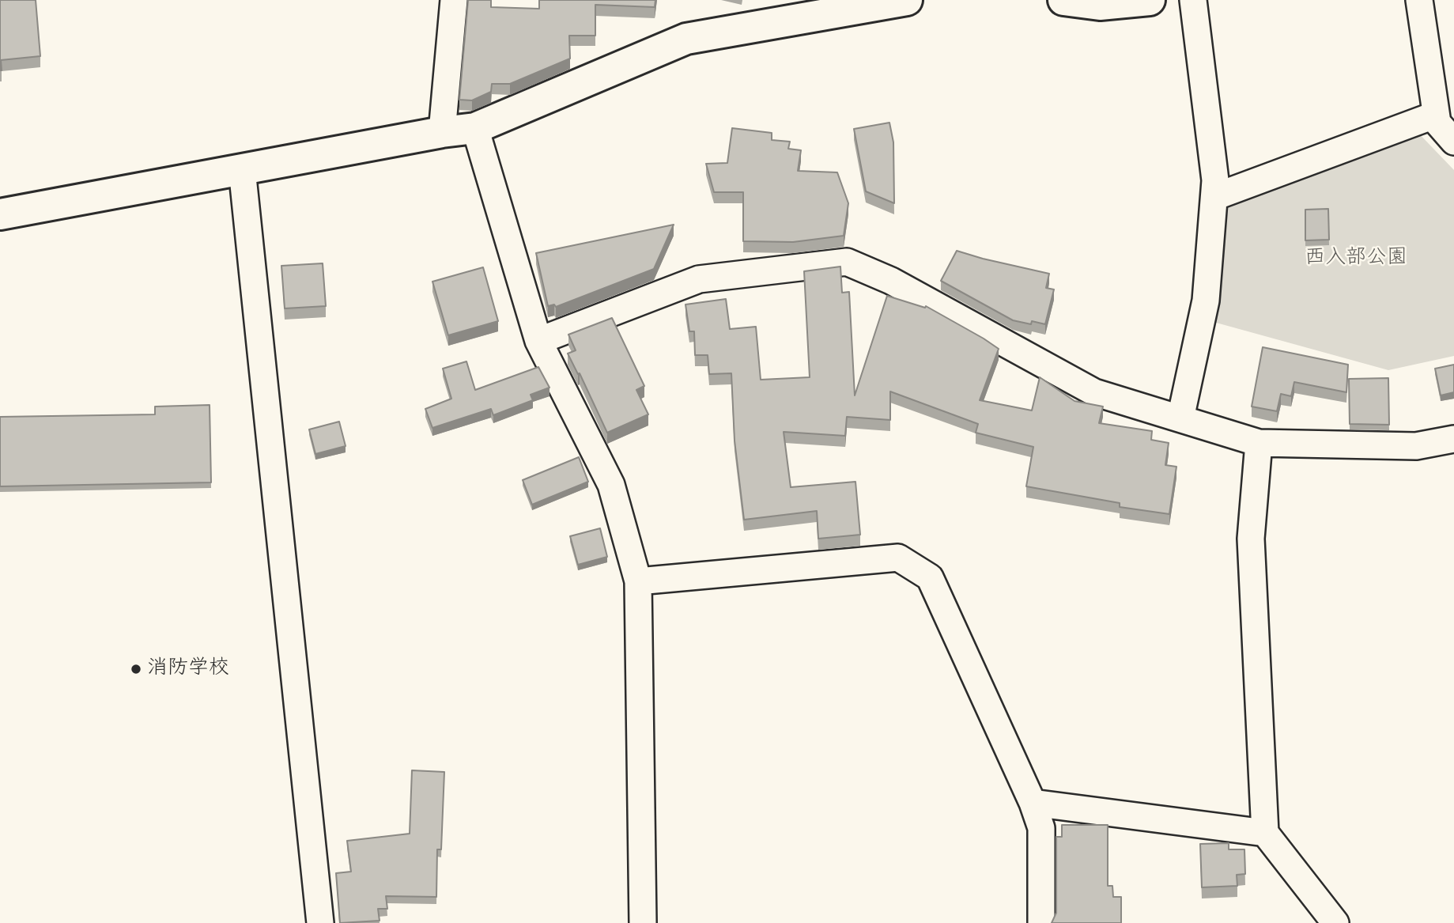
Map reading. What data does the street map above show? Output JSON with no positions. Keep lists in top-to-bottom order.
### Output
{
  "parks": ["西入部公園"],
  "places": ["消防学校"]
}
